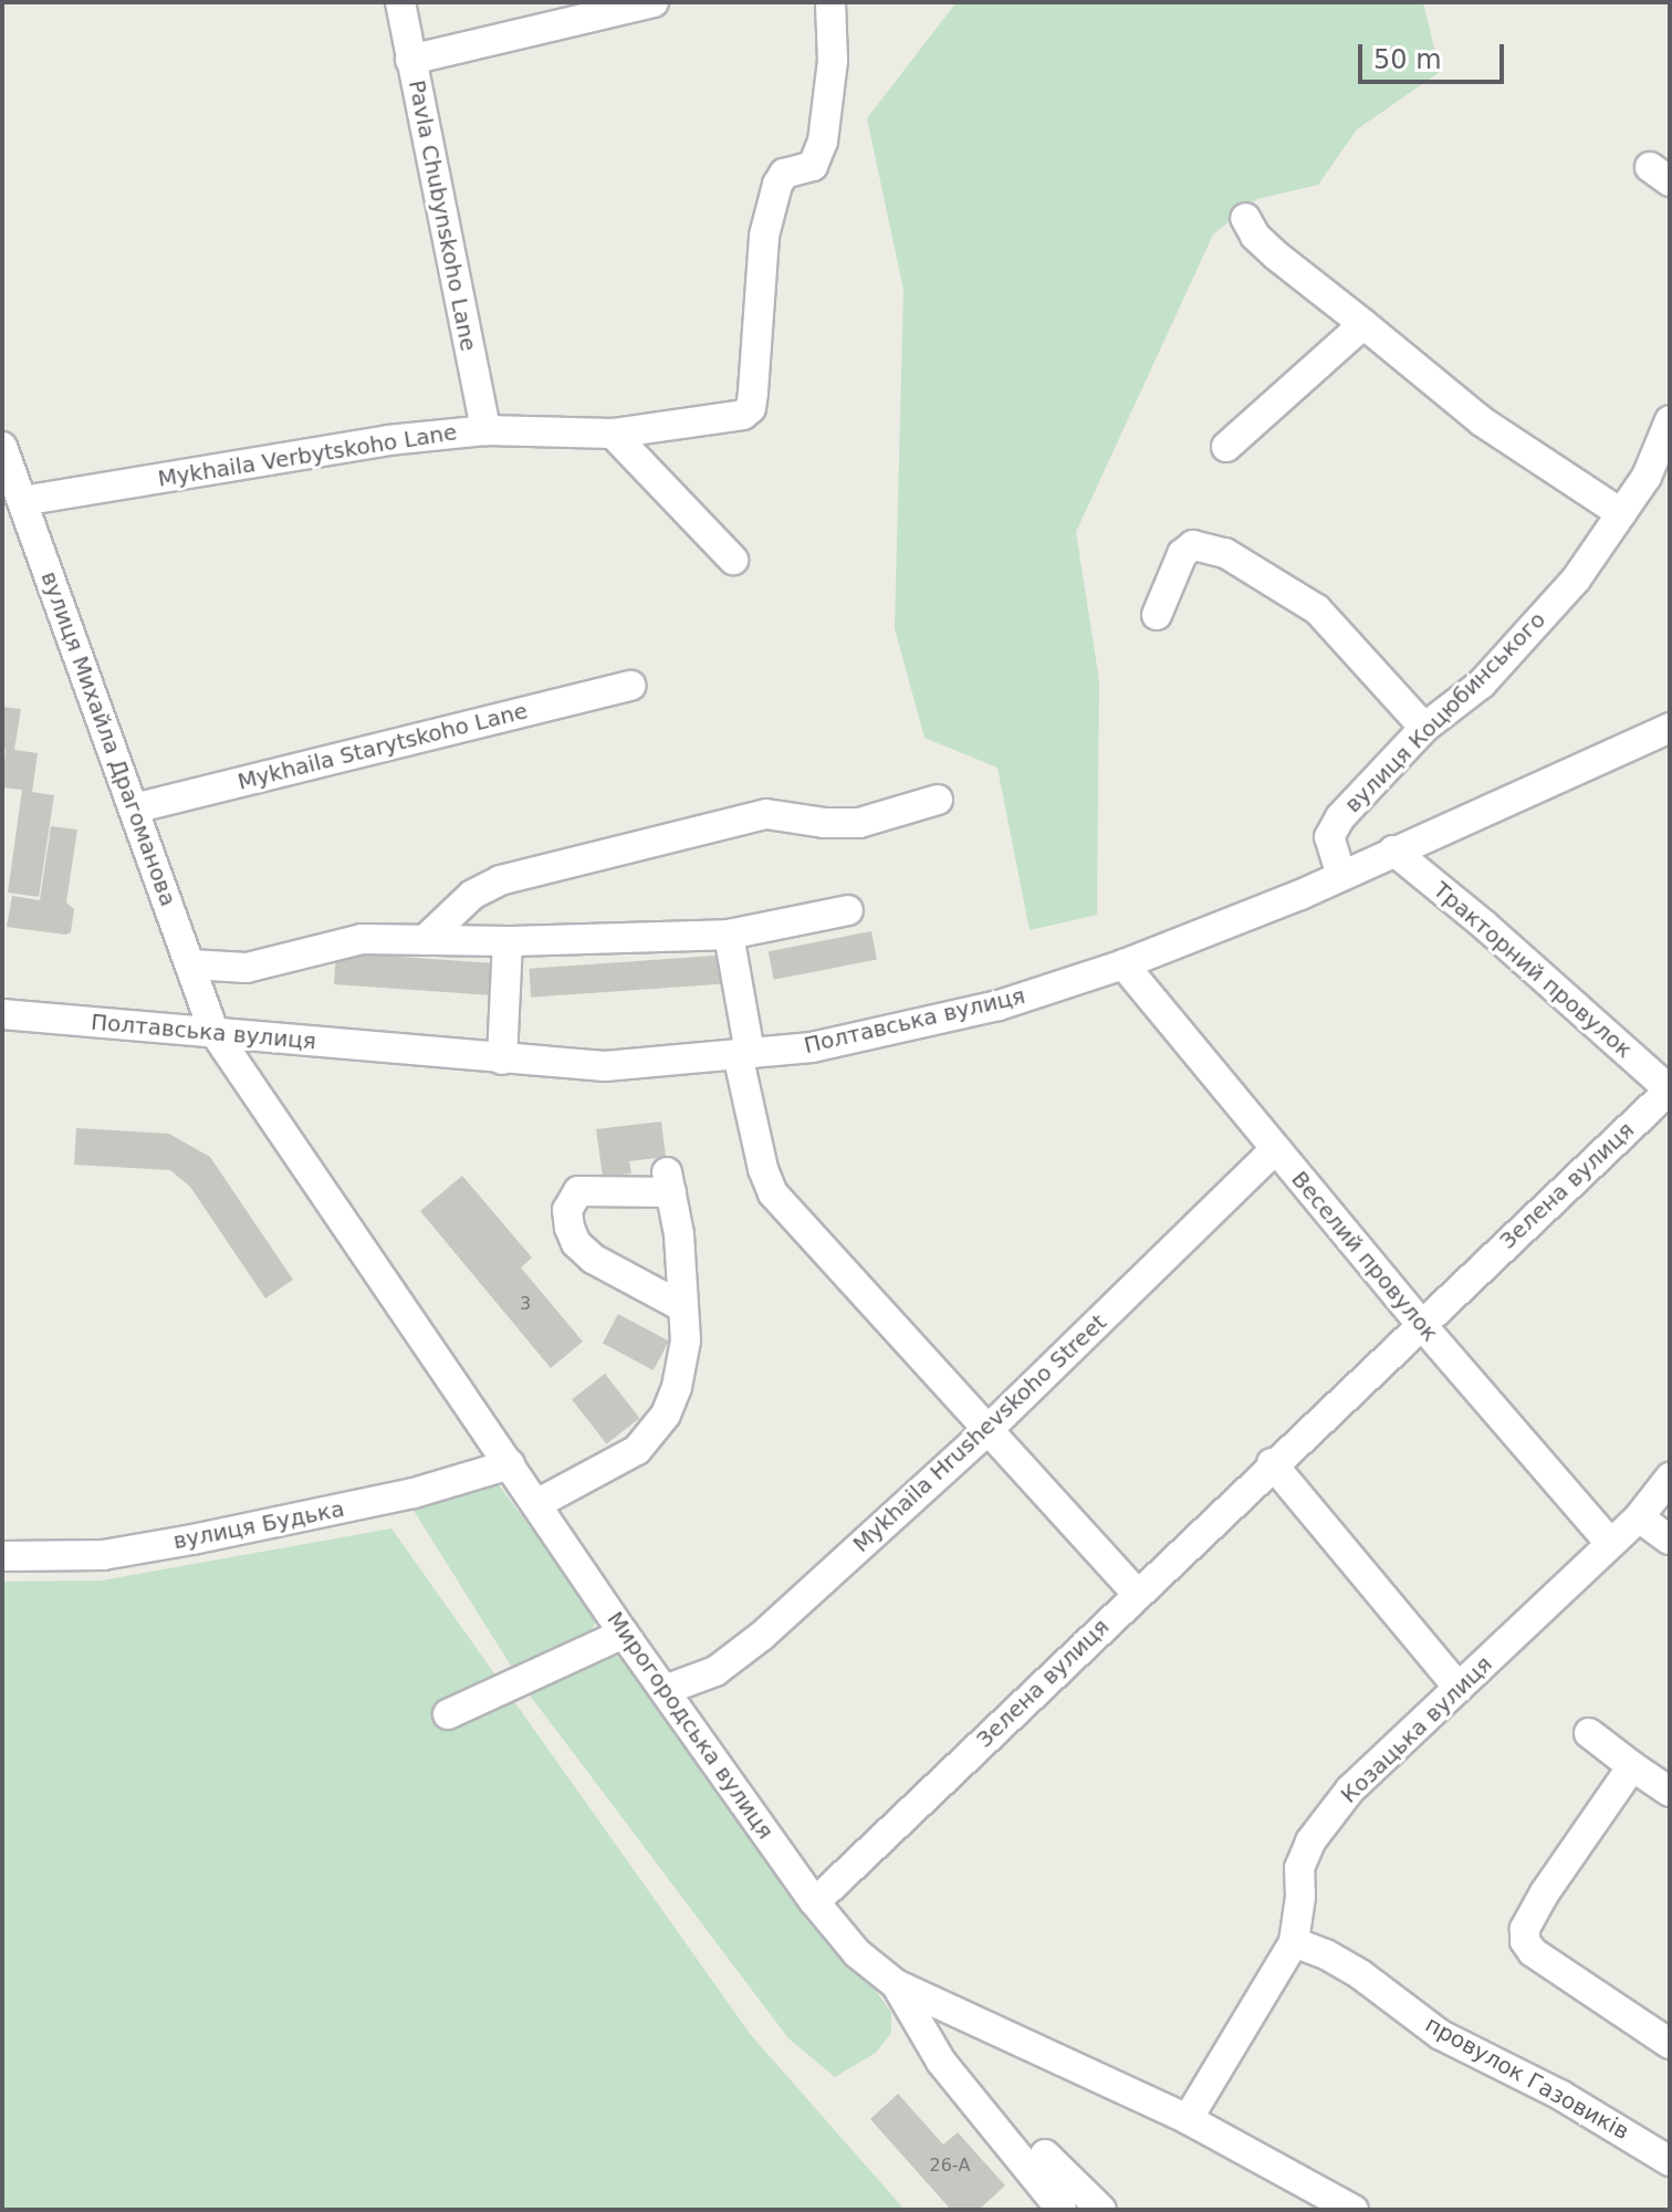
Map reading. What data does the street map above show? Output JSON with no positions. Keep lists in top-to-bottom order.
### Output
{
  "streets": {
    "street": [
      "Pavla Chubynskoho Lane",
      "Mykhaila Verbytskoho Lane",
      "вулиця Коцюбинського",
      "вулиця Михайла Драгоманова",
      "Mykhaila Starytskoho Lane",
      "Тракторний провулок",
      "Полтавська вулиця",
      "Зелена вулиця",
      "Веселий провулок",
      "Mykhaila Hrushevskoho Street",
      "вулиця Будька",
      "Мирогородська вулиця",
      "Козацька вулиця",
      "провулок Газовиків"
    ]
  },
  "crossings": [
    ["Pavla Chubynskoho Lane", "Mykhaila Verbytskoho Lane"],
    ["Mykhaila Verbytskoho Lane", "вулиця Михайла Драгоманова"],
    ["вулиця Коцюбинського", "Полтавська вулиця"],
    ["вулиця Михайла Драгоманова", "Mykhaila Starytskoho Lane"],
    ["вулиця Михайла Драгоманова", "Полтавська вулиця"],
    ["вулиця Михайла Драгоманова", "Мирогородська вулиця"],
    ["Тракторний провулок", "Полтавська вулиця"],
    ["Тракторний провулок", "Зелена вулиця"],
    ["Полтавська вулиця", "Веселий провулок"],
    ["Полтавська вулиця", "Мирогородська вулиця"],
    ["Зелена вулиця", "Веселий провулок"],
    ["Зелена вулиця", "Мирогородська вулиця"],
    ["Веселий провулок", "Mykhaila Hrushevskoho Street"],
    ["Веселий провулок", "Козацька вулиця"],
    ["Mykhaila Hrushevskoho Street", "Мирогородська вулиця"],
    ["вулиця Будька", "Мирогородська вулиця"],
    ["Мирогородська вулиця", "Козацька вулиця"],
    ["Козацька вулиця", "провулок Газовиків"]
  ],
  "house_numbers": ["3", "26-А"],
  "scale_bar": "50 m"
}
